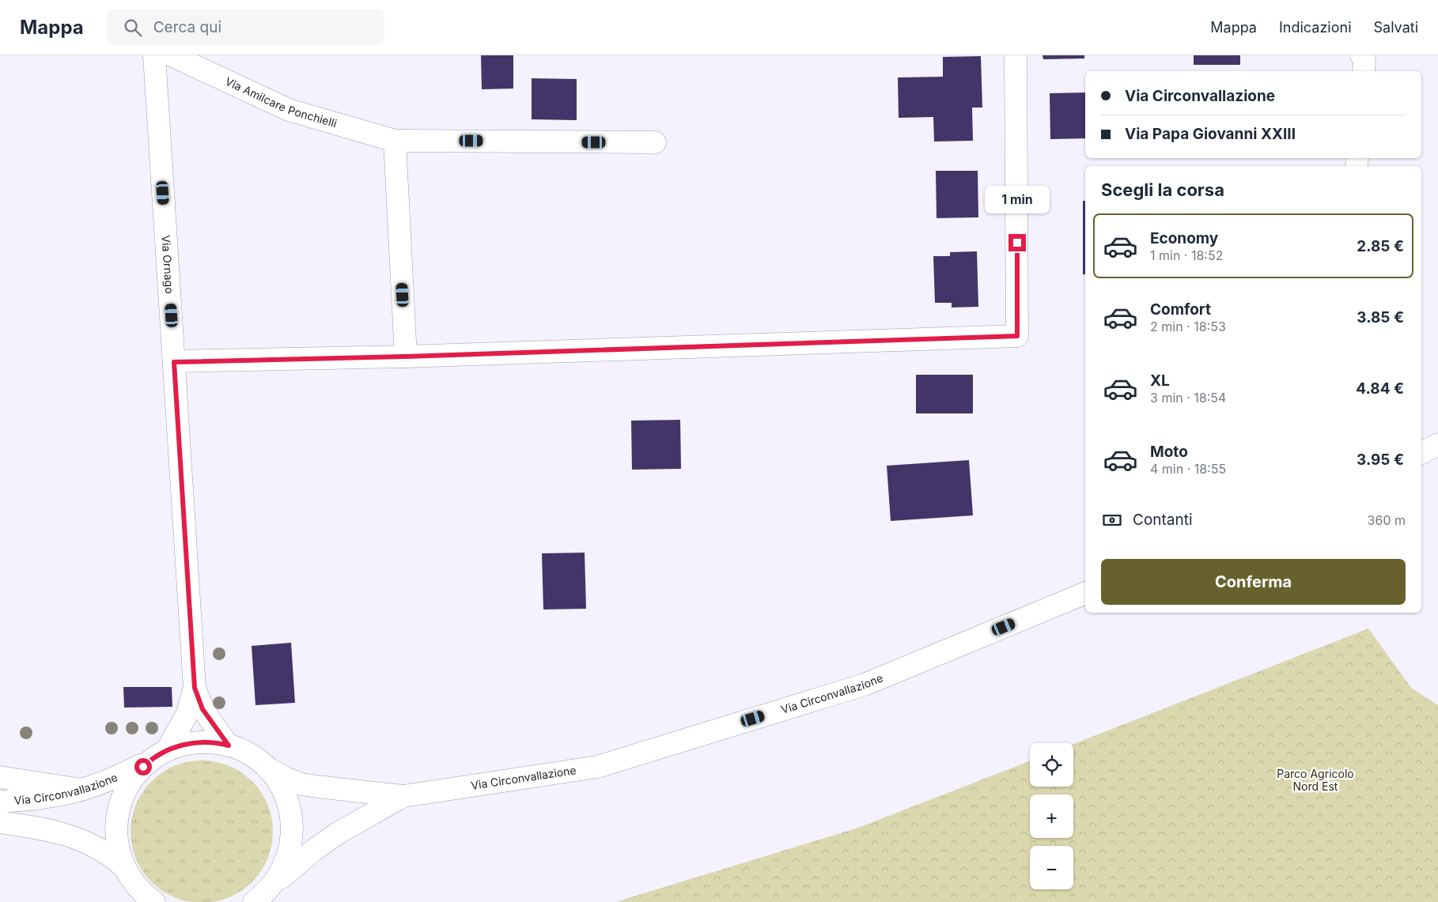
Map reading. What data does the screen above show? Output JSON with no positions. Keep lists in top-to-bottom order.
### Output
{
  "streets": {
    "street": ["Via Amilcare Ponchielli", "Via Ornago", "Via Circonvallazione"]
  },
  "crossings": [
    ["Via Ornago", "Via Circonvallazione"]
  ],
  "parks": ["Parco Agricolo Nord Est"],
  "page": {
    "header": "Mappa",
    "search": "Cerca qui",
    "nav": ["Mappa", "Indicazioni", "Salvati"],
    "banner": ["Via Circonvallazione", "Via Papa Giovanni XXIII"],
    "heading": "Scegli la corsa",
    "bubble": "1 min",
    "list": [
      {
        "name": "Economy",
        "note": "1 min · 18:52",
        "value": "2.85 €"
      },
      {
        "name": "Comfort",
        "note": "2 min · 18:53",
        "value": "3.85 €"
      },
      {
        "name": "XL",
        "note": "3 min · 18:54",
        "value": "4.84 €"
      },
      {
        "name": "Moto",
        "note": "4 min · 18:55",
        "value": "3.95 €"
      }
    ],
    "pay": ["Contanti", "360 m"],
    "buttons": "Conferma",
    "map_buttons": ["+", "−"]
  }
}
